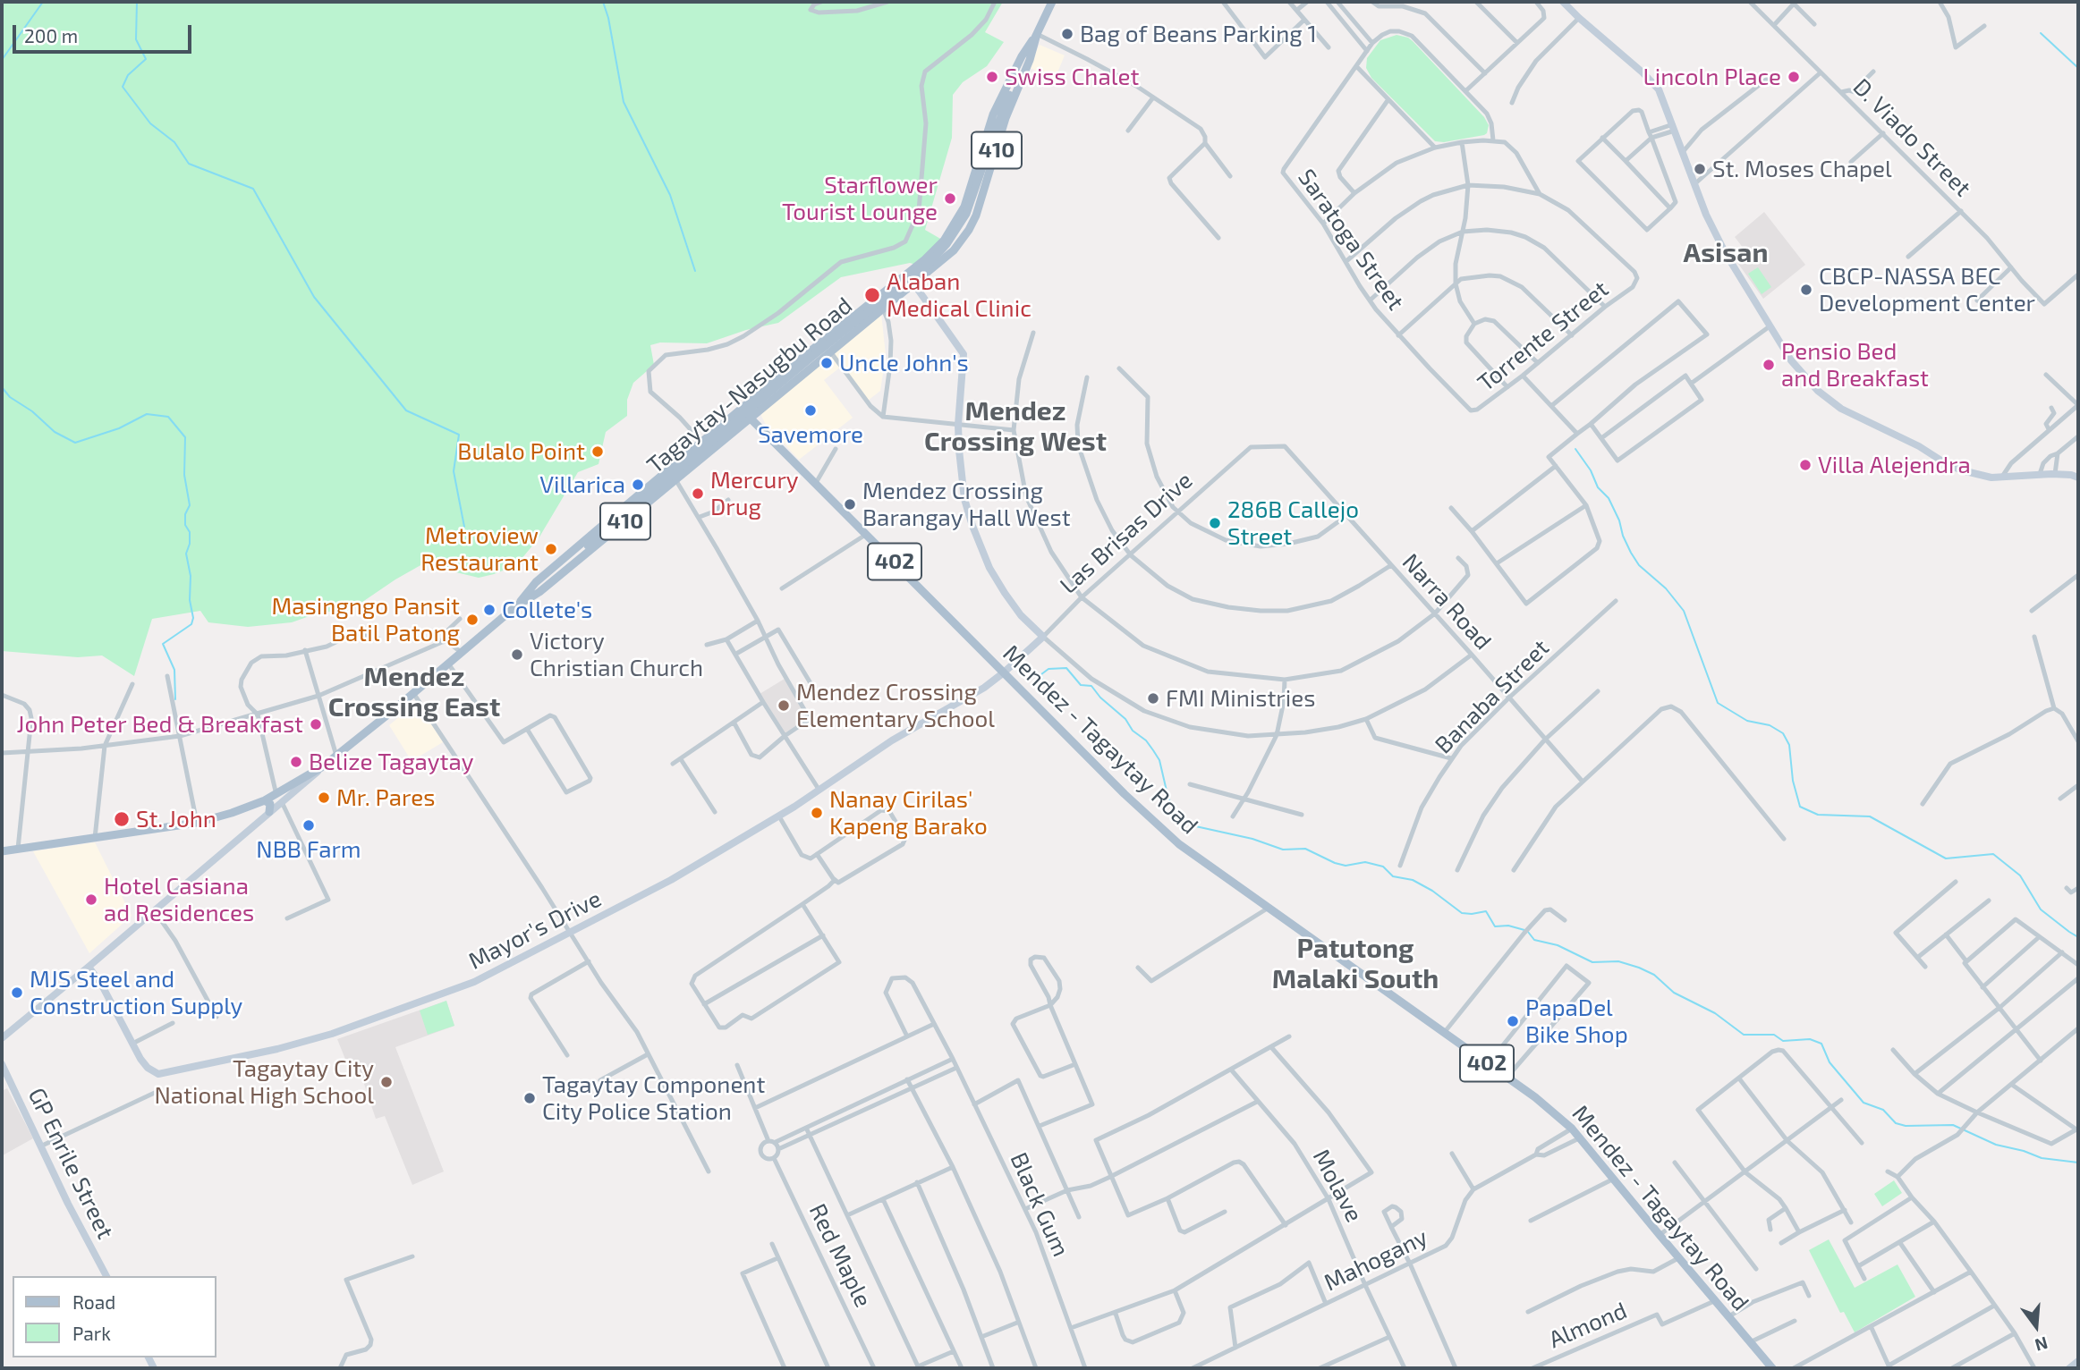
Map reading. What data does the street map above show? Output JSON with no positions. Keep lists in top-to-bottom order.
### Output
{
  "streets": {
    "main road": [
      "410",
      "Tagaytay-Nasugbu Road",
      "402",
      "Mendez - Tagaytay Road"
    ],
    "street": [
      "D. Viado Street",
      "Saratoga Street",
      "Torrente Street",
      "Las Brisas Drive",
      "Narra Road",
      "Banaba Street",
      "Mayor's Drive",
      "GP Enrile Street",
      "Molave",
      "Black Gum",
      "Red Maple",
      "Mahogany",
      "Almond"
    ]
  },
  "crossings": [
    ["Saratoga Street", "Torrente Street"],
    ["Tagaytay-Nasugbu Road", "402"],
    ["Tagaytay-Nasugbu Road", "Mendez - Tagaytay Road"],
    ["Las Brisas Drive", "Narra Road"],
    ["Las Brisas Drive", "Mendez - Tagaytay Road"],
    ["Las Brisas Drive", "Mayor's Drive"],
    ["402", "Mendez - Tagaytay Road"],
    ["Narra Road", "Banaba Street"],
    ["Mendez - Tagaytay Road", "Mayor's Drive"],
    ["Mendez - Tagaytay Road", "Almond"],
    ["Molave", "Mahogany"]
  ],
  "districts": [
    "Asisan",
    "Mendez Crossing West",
    "Mendez Crossing East",
    "Patutong Malaki South"
  ],
  "places": [
    "Bag of Beans Parking 1",
    "Swiss Chalet",
    "Lincoln Place",
    "St. Moses Chapel",
    "Starflower Tourist Lounge",
    "CBCP-NASSA BEC Development Center",
    "Alaban Medical Clinic",
    "Uncle John's",
    "Pensio Bed and Breakfast",
    "Savemore",
    "Bulalo Point",
    "Villa Alejendra",
    "Villarica",
    "Mercury Drug",
    "Mendez Crossing Barangay Hall West",
    "286B Callejo Street",
    "Metroview Restaurant",
    "Collete's",
    "Masingngo Pansit Batil Patong",
    "Victory Christian Church",
    "FMI Ministries",
    "Mendez Crossing Elementary School",
    "John Peter Bed & Breakfast",
    "Belize Tagaytay",
    "Mr. Pares",
    "Nanay Cirilas' Kapeng Barako",
    "St. John",
    "NBB Farm",
    "Hotel Casiana ad Residences",
    "MJS Steel and Construction Supply",
    "PapaDel Bike Shop",
    "Tagaytay City National High School",
    "Tagaytay Component City Police Station"
  ],
  "legend": ["Road", "Park"],
  "scale_bar": "200 m",
  "north": "bottom"
}
